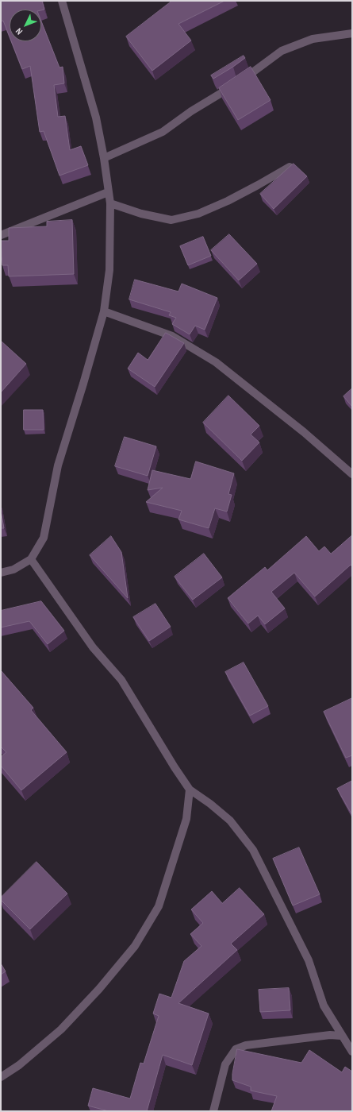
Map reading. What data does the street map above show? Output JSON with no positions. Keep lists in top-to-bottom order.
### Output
{
  "north": "bottom left"
}
